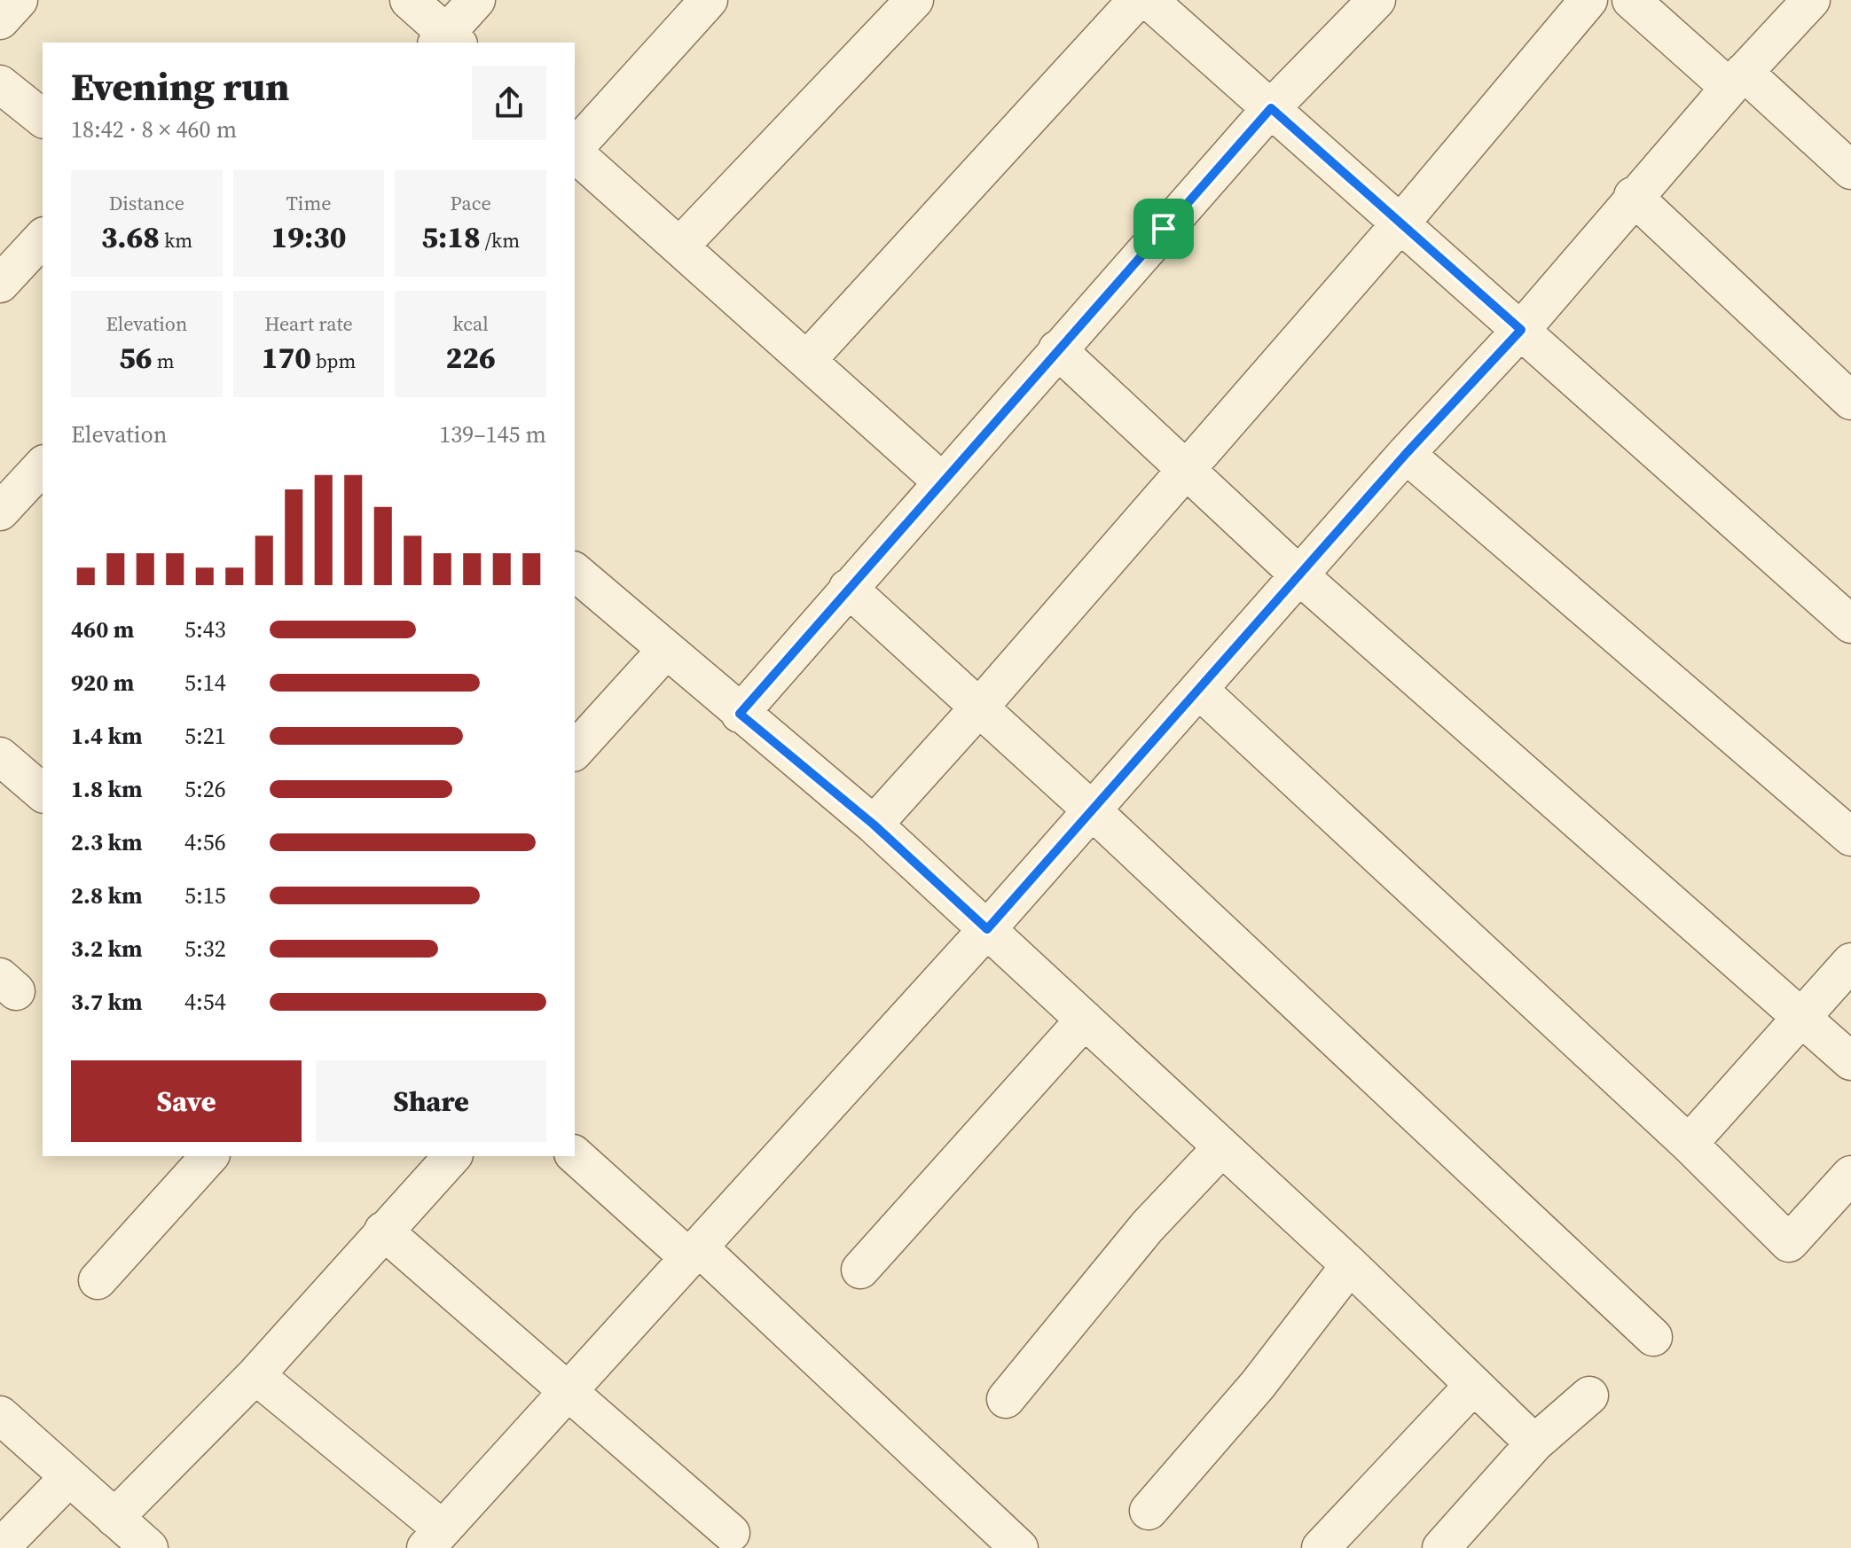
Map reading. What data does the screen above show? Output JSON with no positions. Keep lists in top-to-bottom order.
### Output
{
  "page": {
    "heading": ["Evening run", "18:42 · 8 × 460 m"],
    "stats": [
      ["Distance", "3.68 km"],
      ["Time", "19:30"],
      ["Pace", "5:18 /km"],
      ["Elevation", "56 m"],
      ["Heart rate", "170 bpm"],
      ["kcal", "226"]
    ],
    "chart": ["Elevation", "139–145 m"],
    "list": [
      {
        "name": "460 m",
        "note": "5:43"
      },
      {
        "name": "920 m",
        "note": "5:14"
      },
      {
        "name": "1.4 km",
        "note": "5:21"
      },
      {
        "name": "1.8 km",
        "note": "5:26"
      },
      {
        "name": "2.3 km",
        "note": "4:56"
      },
      {
        "name": "2.8 km",
        "note": "5:15"
      },
      {
        "name": "3.2 km",
        "note": "5:32"
      },
      {
        "name": "3.7 km",
        "note": "4:54"
      }
    ],
    "buttons": ["Save", "Share"]
  }
}
